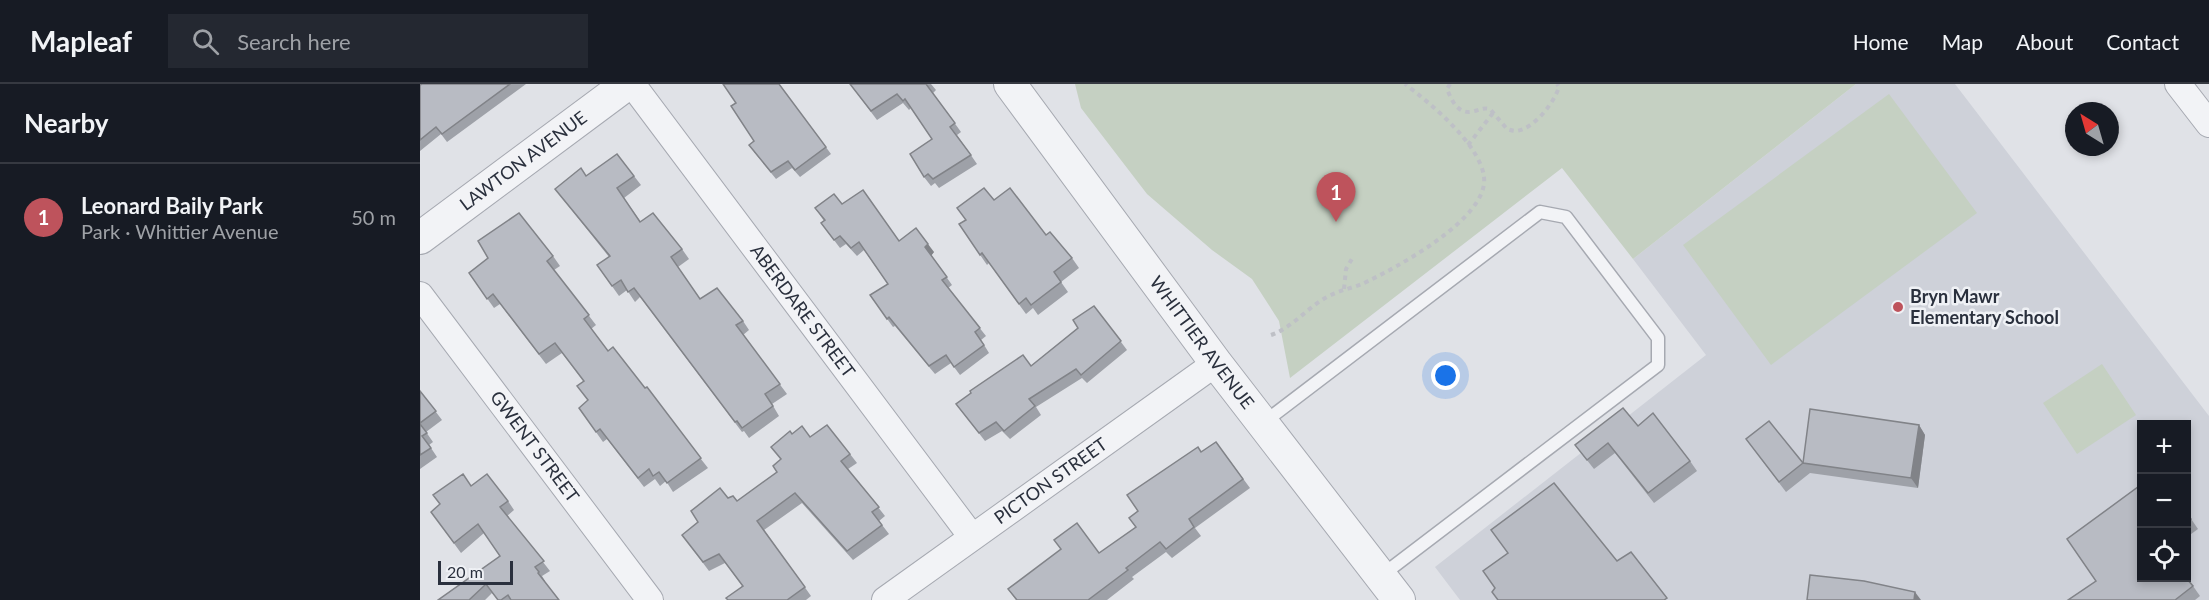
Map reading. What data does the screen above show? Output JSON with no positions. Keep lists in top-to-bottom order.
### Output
{
  "streets": {
    "street": [
      "LAWTON AVENUE",
      "ABERDARE STREET",
      "WHITTIER AVENUE",
      "GWENT STREET",
      "PICTON STREET"
    ]
  },
  "crossings": [
    ["LAWTON AVENUE", "ABERDARE STREET"],
    ["ABERDARE STREET", "PICTON STREET"],
    ["WHITTIER AVENUE", "PICTON STREET"]
  ],
  "places": ["Bryn Mawr Elementary School"],
  "scale_bar": "20 m",
  "north": "top left",
  "page": {
    "header": "Mapleaf",
    "search": "Search here",
    "nav": [
      "Home",
      "Map",
      "About",
      "Contact"
    ],
    "heading": "Nearby",
    "list": [
      {
        "mark": "1",
        "name": "Leonard Baily Park",
        "note": "Park · Whittier Avenue",
        "value": "50 m"
      }
    ],
    "pins": "1",
    "map_buttons": ["+", "−"],
    "scale": "20 m"
  }
}
